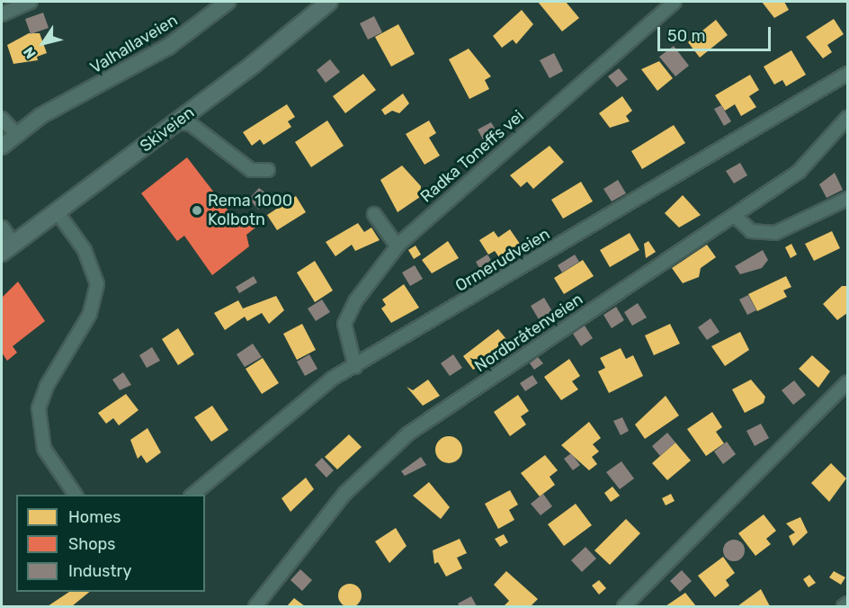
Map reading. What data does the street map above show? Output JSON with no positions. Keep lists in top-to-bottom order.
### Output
{
  "streets": {
    "main road": ["Skiveien"],
    "street": [
      "Valhallaveien",
      "Radka Toneffs vei",
      "Ormerudveien",
      "Nordbråtenveien"
    ]
  },
  "crossings": [
    ["Radka Toneffs vei", "Ormerudveien"]
  ],
  "places": ["Rema 1000 Kolbotn"],
  "legend": ["Homes", "Shops", "Industry"],
  "scale_bar": "50 m",
  "north": "bottom left"
}
